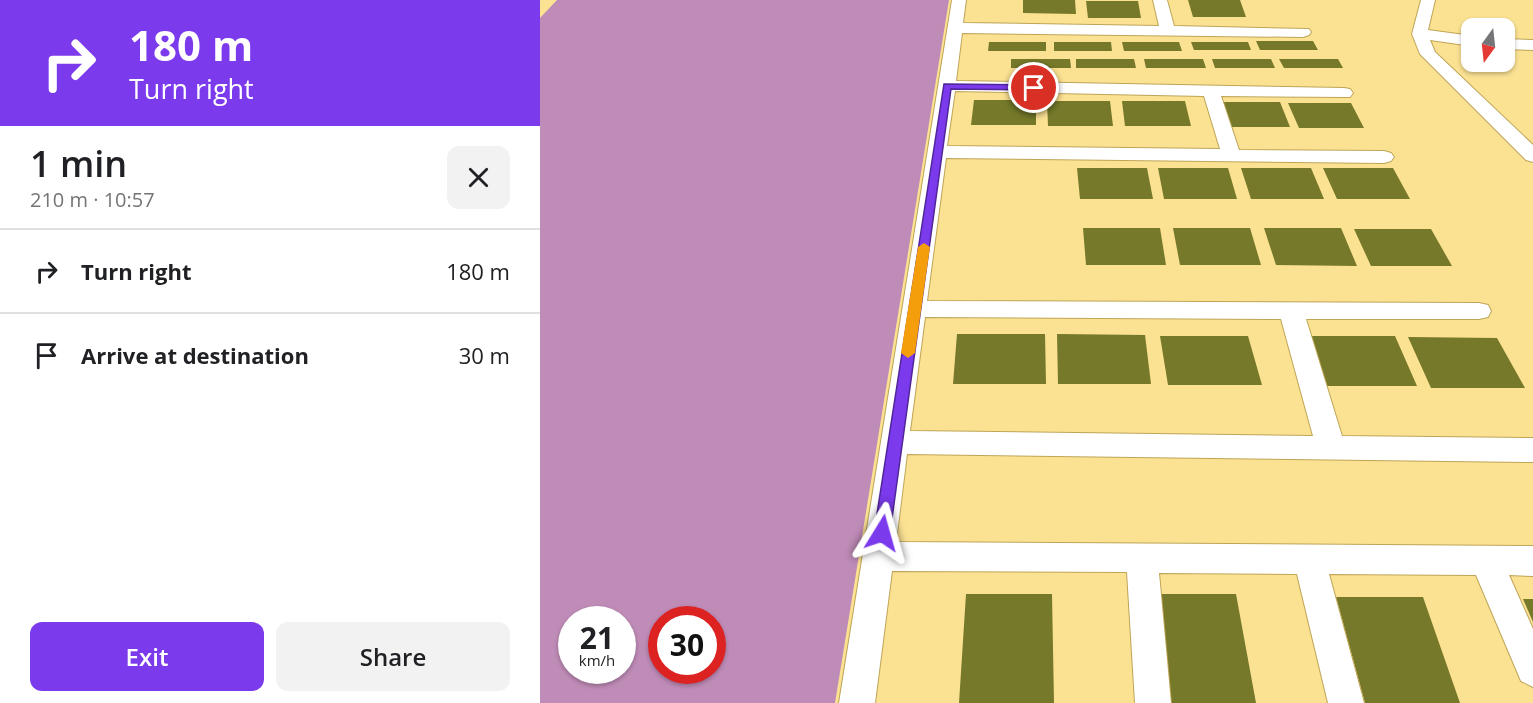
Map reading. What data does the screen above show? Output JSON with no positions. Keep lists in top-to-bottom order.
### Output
{
  "north": "bottom",
  "page": {
    "turn": ["180 m", "Turn right"],
    "heading": ["1 min", "210 m · 10:57"],
    "list": [
      {
        "name": "Turn right",
        "value": "180 m"
      },
      {
        "name": "Arrive at destination",
        "value": "30 m"
      }
    ],
    "speed": "21 km/h",
    "limit": "30",
    "buttons": ["Exit", "Share"]
  }
}
